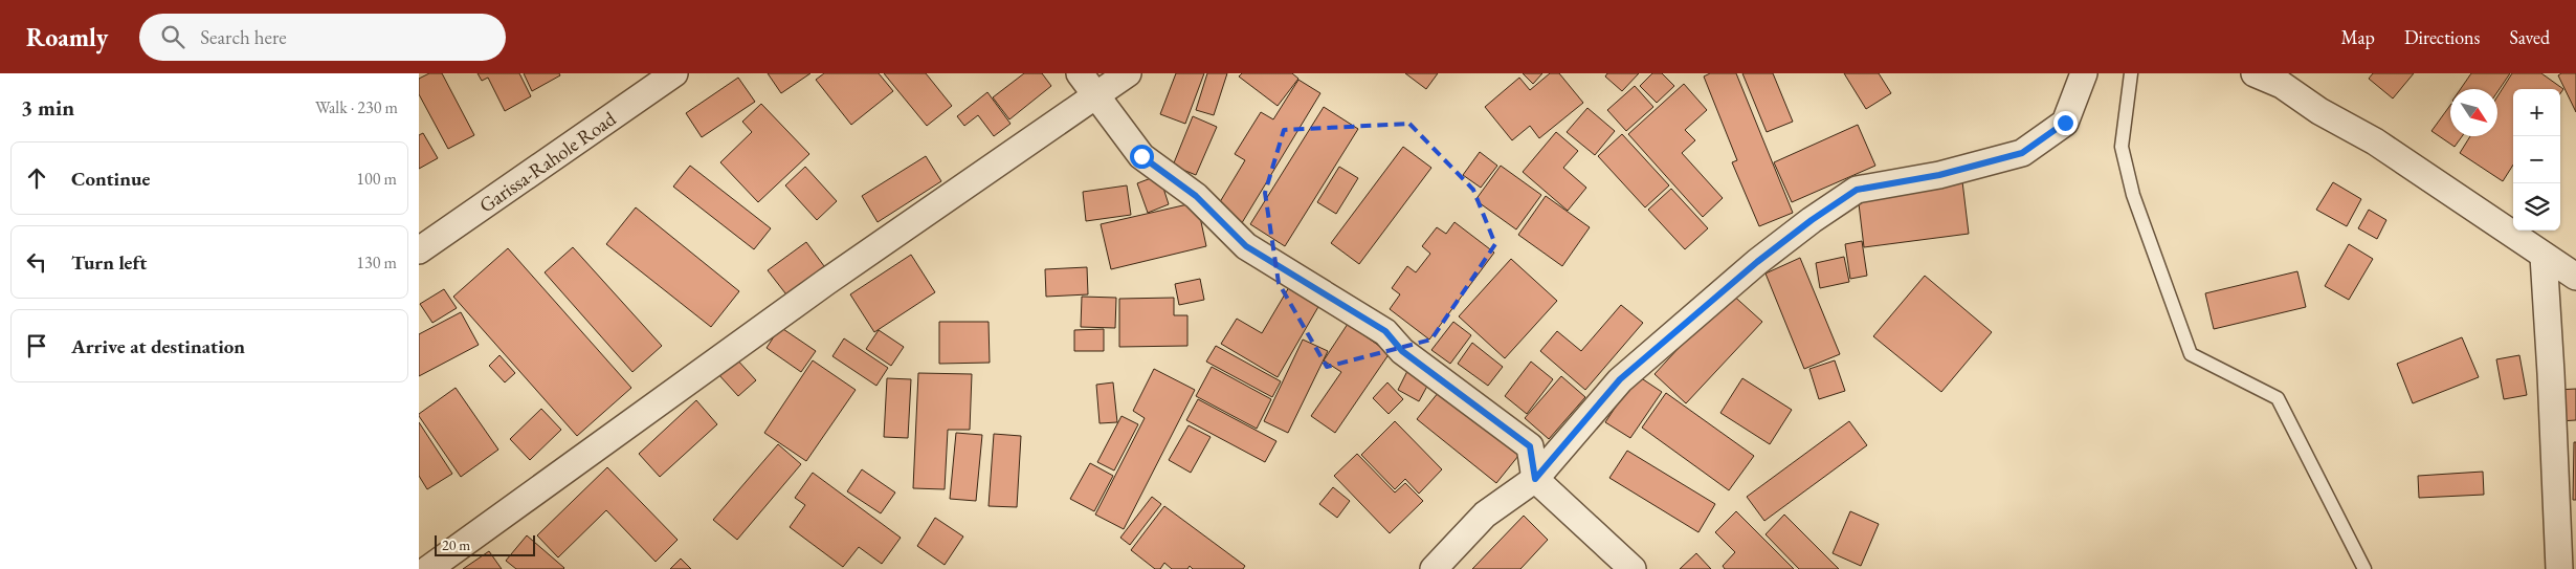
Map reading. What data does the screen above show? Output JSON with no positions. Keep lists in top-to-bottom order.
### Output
{
  "streets": {
    "street": ["Garissa-Rahole Road"]
  },
  "scale_bar": "20 m",
  "north": "bottom right",
  "page": {
    "header": "Roamly",
    "search": "Search here",
    "nav": ["Map", "Directions", "Saved"],
    "heading": ["3 min", "Walk · 230 m"],
    "map_buttons": ["+", "−"],
    "list": [
      ["Continue", "100 m"],
      ["Turn left", "130 m"],
      "Arrive at destination"
    ],
    "scale": "20 m"
  }
}
